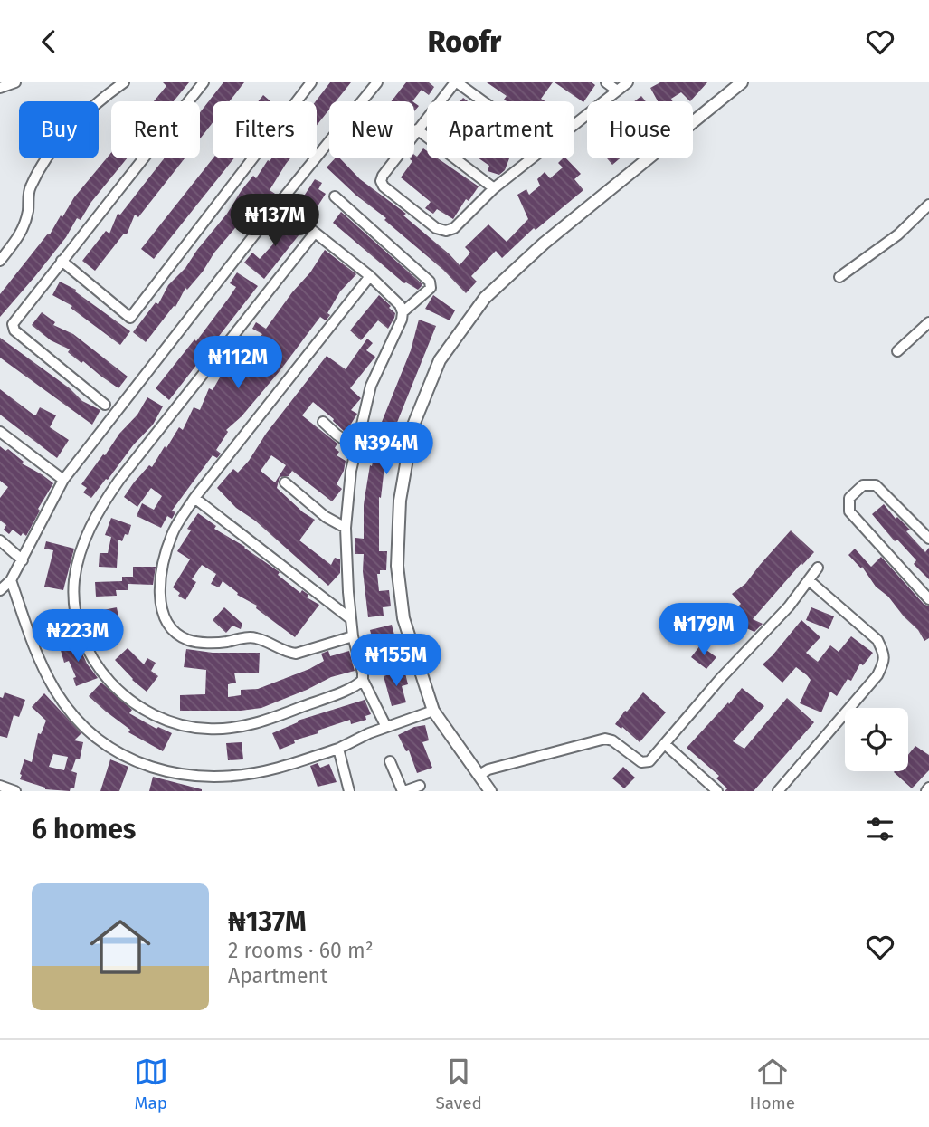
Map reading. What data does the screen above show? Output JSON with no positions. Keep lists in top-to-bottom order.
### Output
{
  "page": {
    "header": "Roofr",
    "chip": [
      "Buy",
      "Rent",
      "Filters",
      "New",
      "Apartment",
      "House"
    ],
    "price": [
      "₦137M",
      "₦112M",
      "₦394M",
      "₦179M",
      "₦223M",
      "₦155M"
    ],
    "heading": "6 homes",
    "list": [
      {
        "name": "₦137M",
        "note": "2 rooms · 60 m² · Apartment"
      }
    ],
    "tabs": ["Map", "Saved", "Home"]
  }
}
